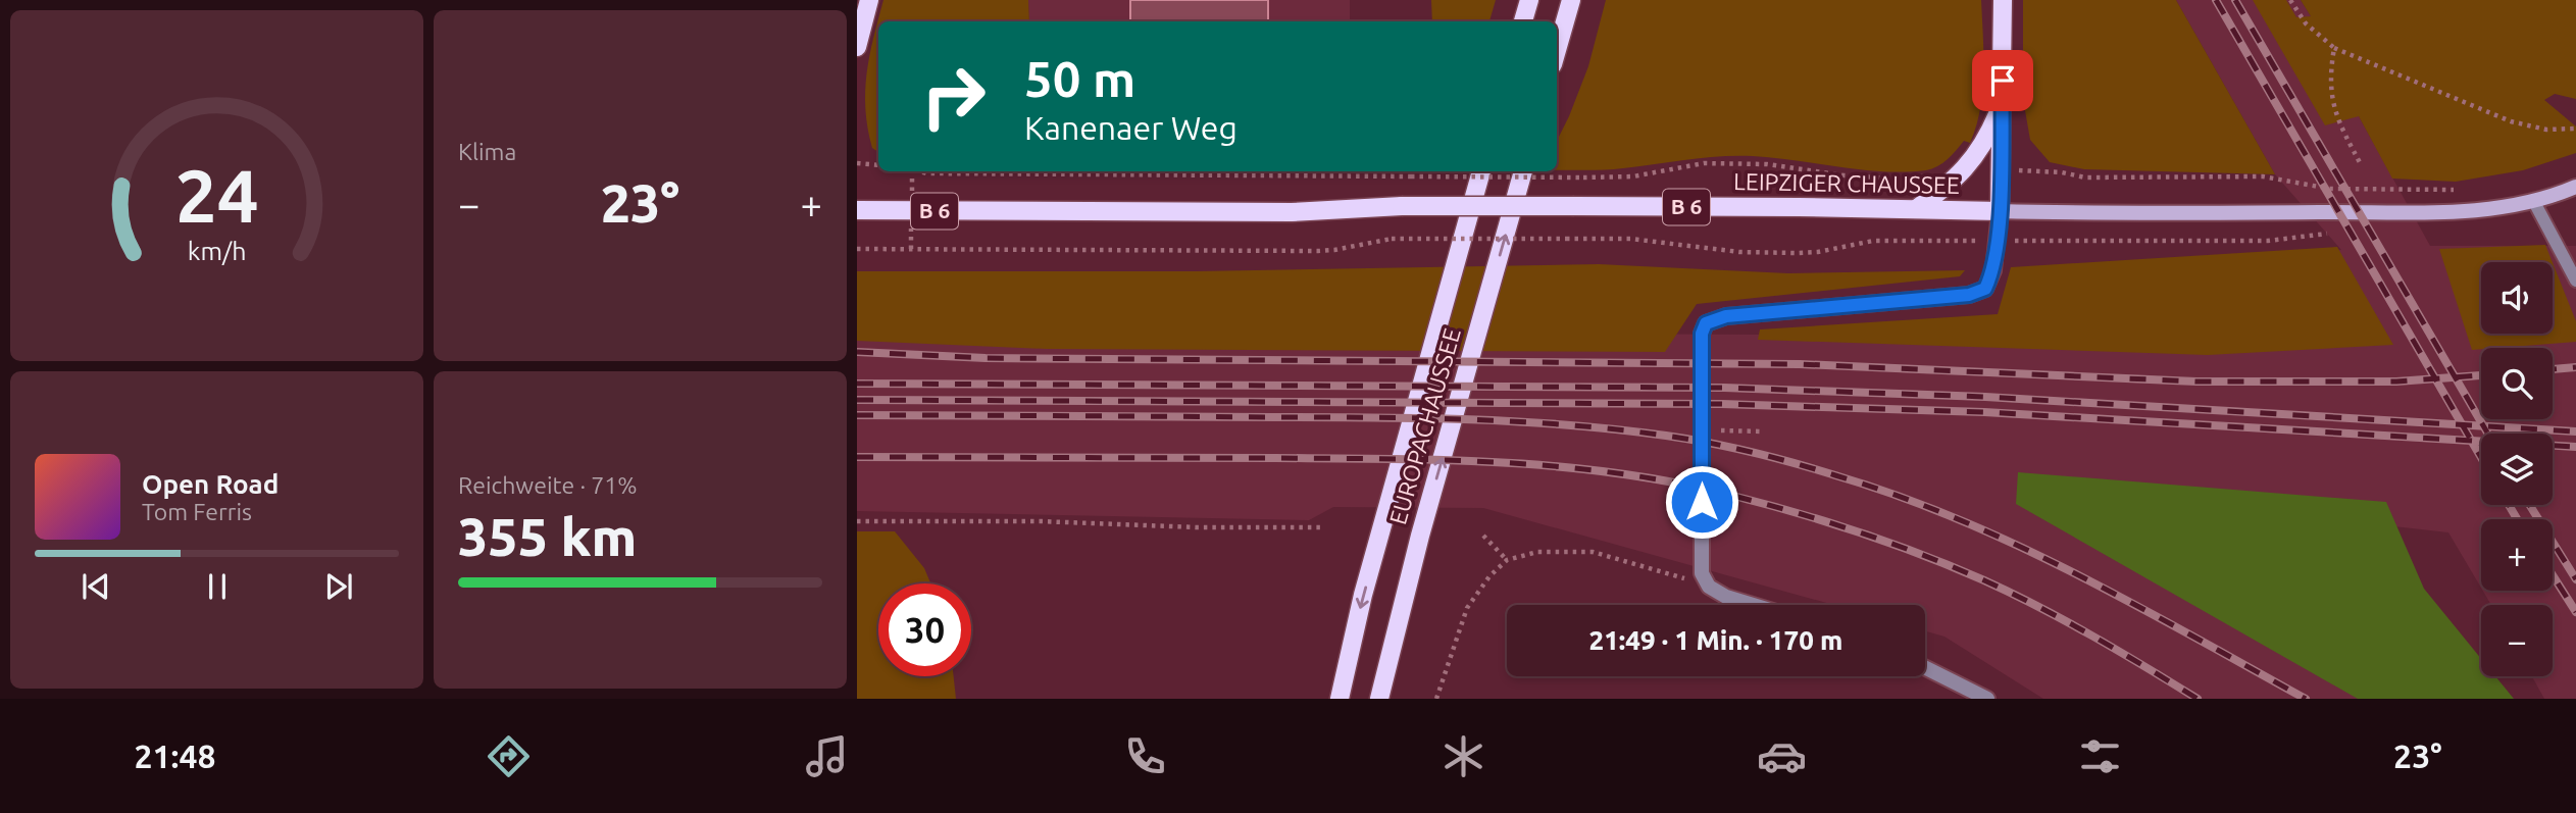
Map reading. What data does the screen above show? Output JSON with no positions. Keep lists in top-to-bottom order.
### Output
{
  "streets": {
    "main road": ["LEIPZIGER CHAUSSEE", "B 6", "EUROPACHAUSSEE"]
  },
  "page": {
    "tile": [
      "Klima",
      ["Reichweite · 71%", "355 km"]
    ],
    "turn": ["50 m", "Kanenaer Weg"],
    "heat": ["−", "23°", "+"],
    "map_buttons": ["+", "−"],
    "song": ["Open Road", "Tom Ferris"],
    "limit": "30",
    "trip": "21:49 · 1 Min. · 170 m",
    "tabs": ["21:48", "23°"],
    "gauge": ["24", "km/h"]
  }
}
